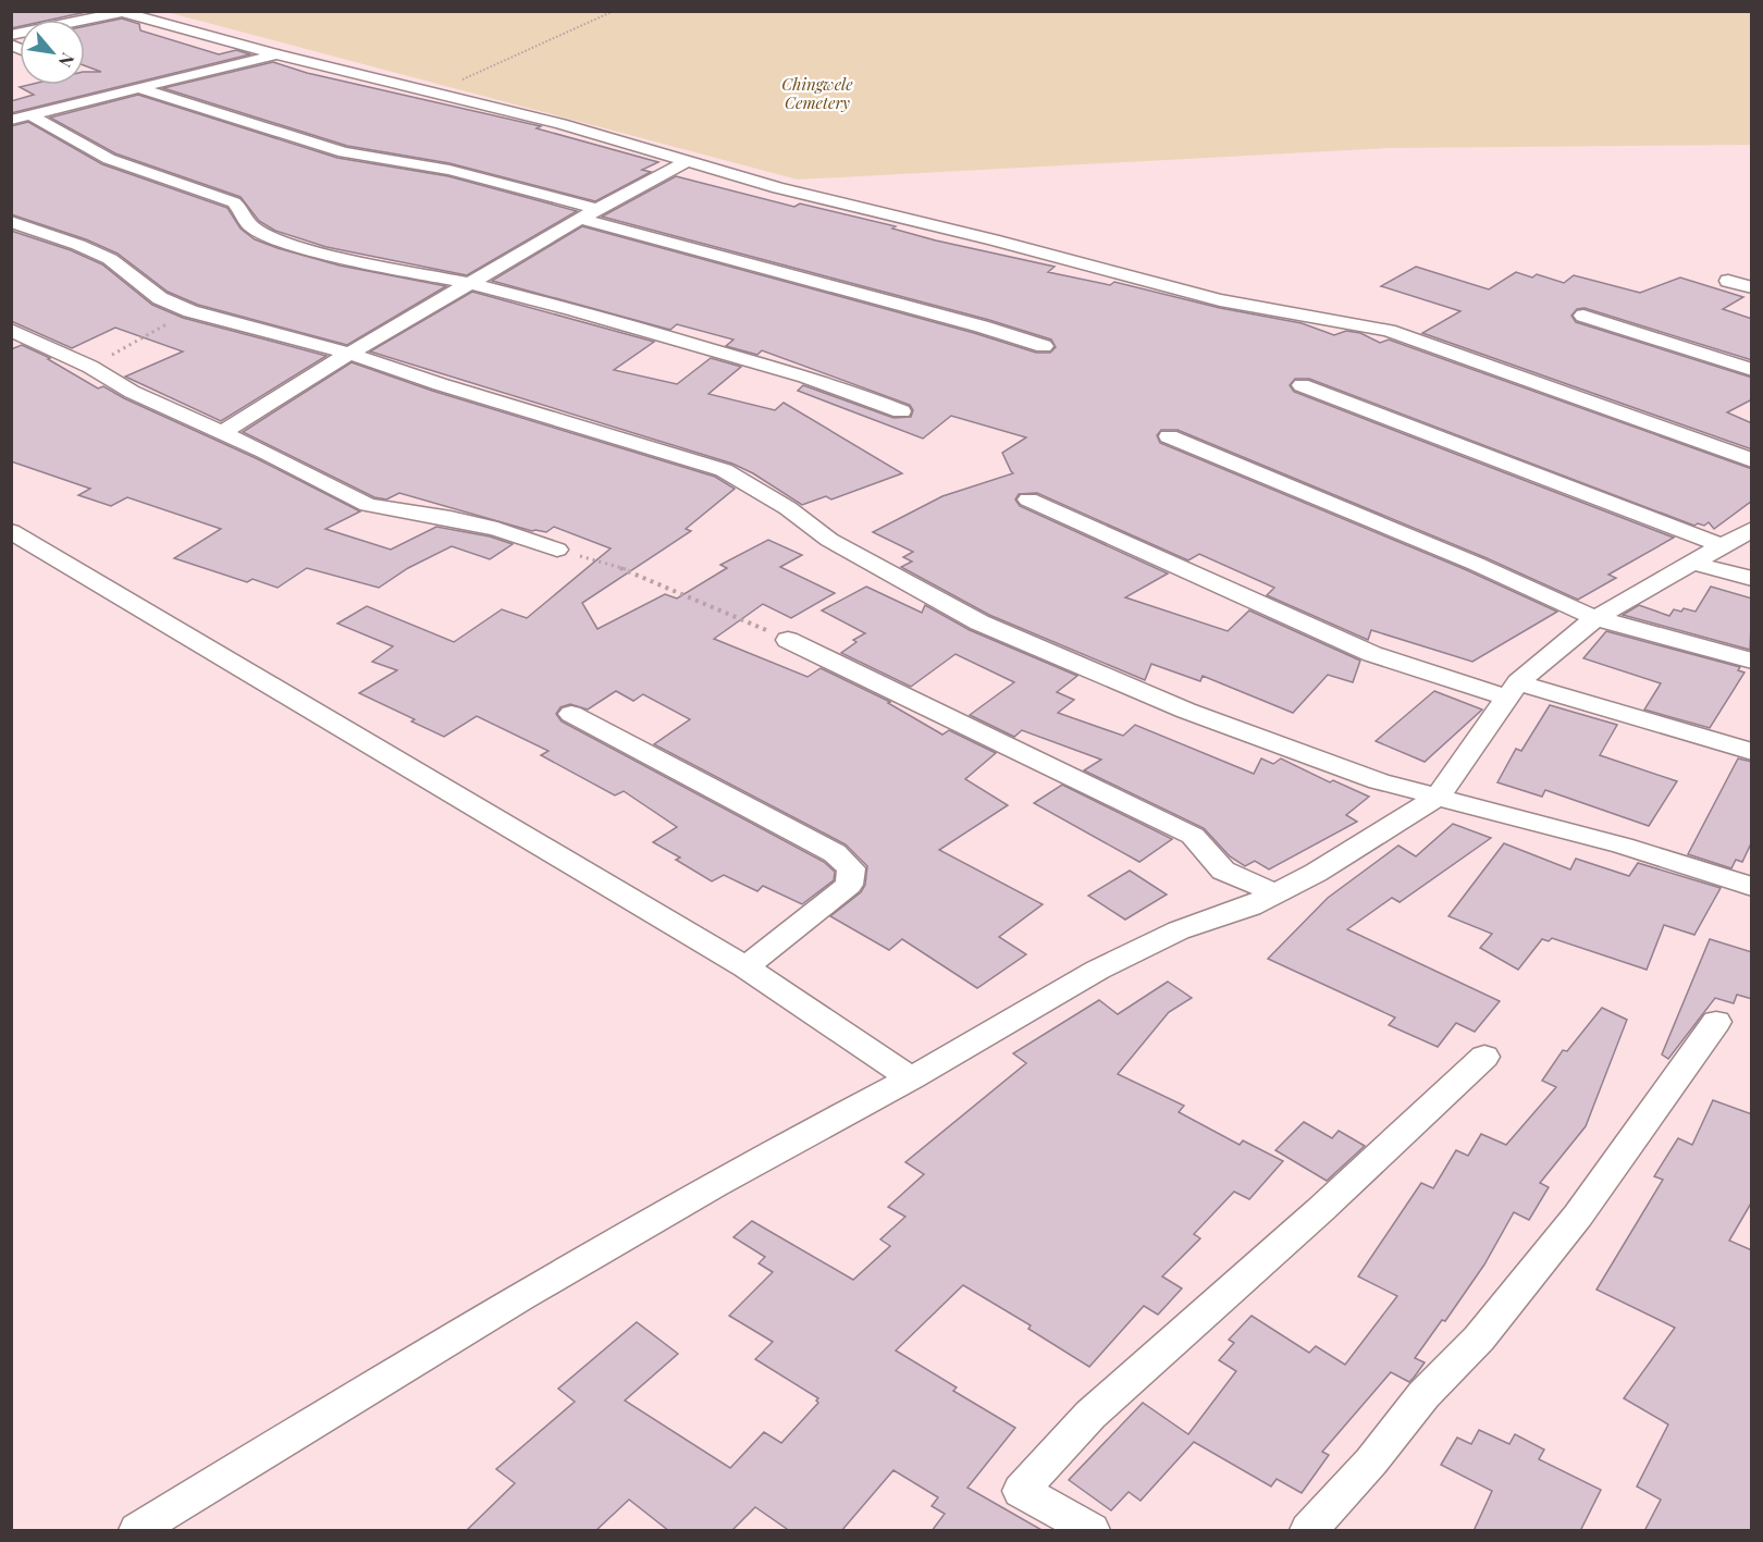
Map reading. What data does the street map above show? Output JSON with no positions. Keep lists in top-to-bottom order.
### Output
{
  "parks": ["Chingwele Cemetery"],
  "north": "bottom right"
}
